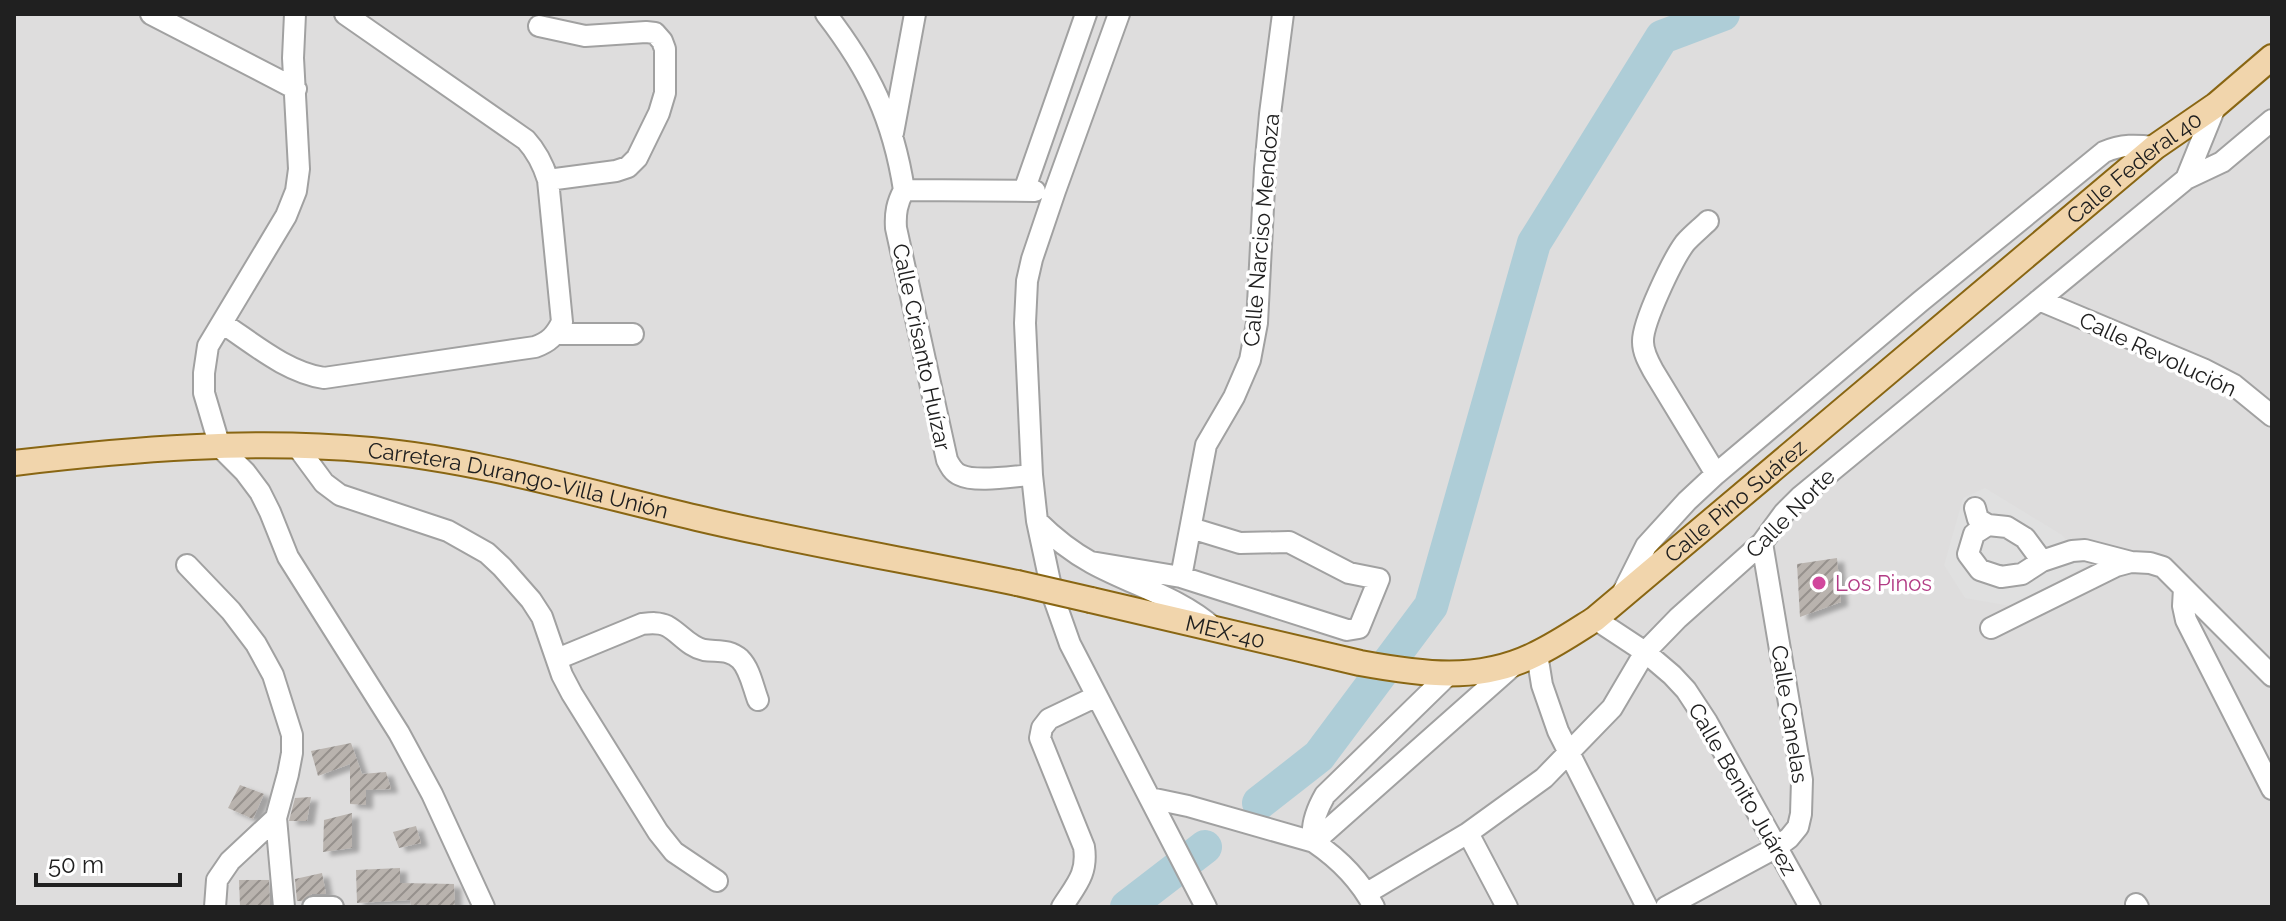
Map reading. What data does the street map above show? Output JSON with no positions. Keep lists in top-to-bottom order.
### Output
{
  "streets": {
    "main road": [
      "Calle Federal 40",
      "Carretera Durango-Villa Unión",
      "Calle Pino Suárez",
      "MEX-40"
    ],
    "street": [
      "Calle Narciso Mendoza",
      "Calle Crisanto Huízar",
      "Calle Revolución",
      "Calle Norte",
      "Calle Canelas",
      "Calle Benito Juárez"
    ]
  },
  "crossings": [
    ["Calle Federal 40", "Calle Pino Suárez"],
    ["Calle Revolución", "Calle Norte"],
    ["Carretera Durango-Villa Unión", "MEX-40"],
    ["Calle Pino Suárez", "MEX-40"],
    ["Calle Pino Suárez", "Calle Benito Juárez"],
    ["Calle Norte", "Calle Canelas"],
    ["Calle Norte", "Calle Benito Juárez"],
    ["Calle Canelas", "Calle Benito Juárez"]
  ],
  "places": ["Los Pinos"],
  "scale_bar": "50 m"
}
